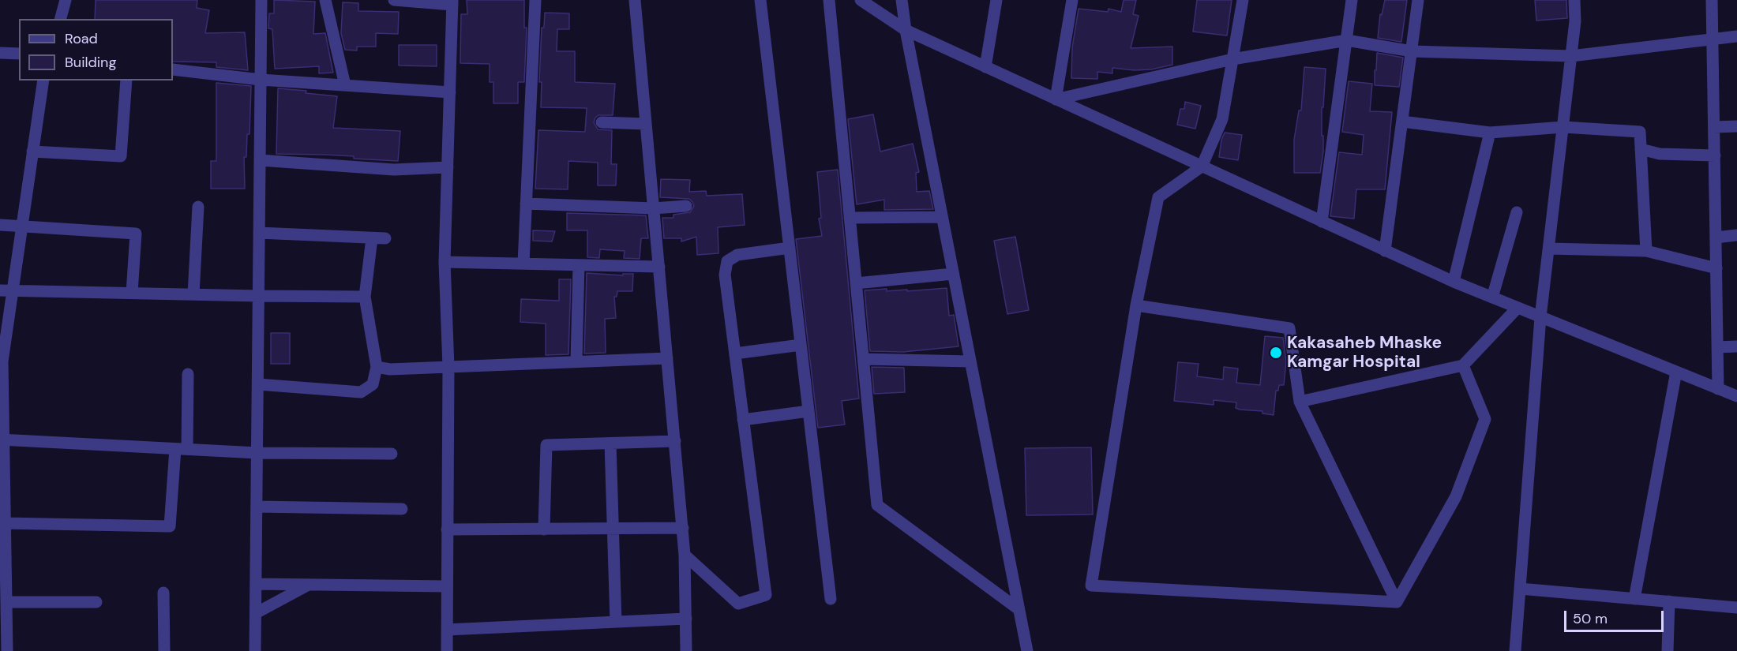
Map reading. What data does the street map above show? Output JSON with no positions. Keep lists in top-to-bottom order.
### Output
{
  "places": ["Kakasaheb Mhaske Kamgar Hospital"],
  "legend": ["Road", "Building"],
  "scale_bar": "50 m"
}
